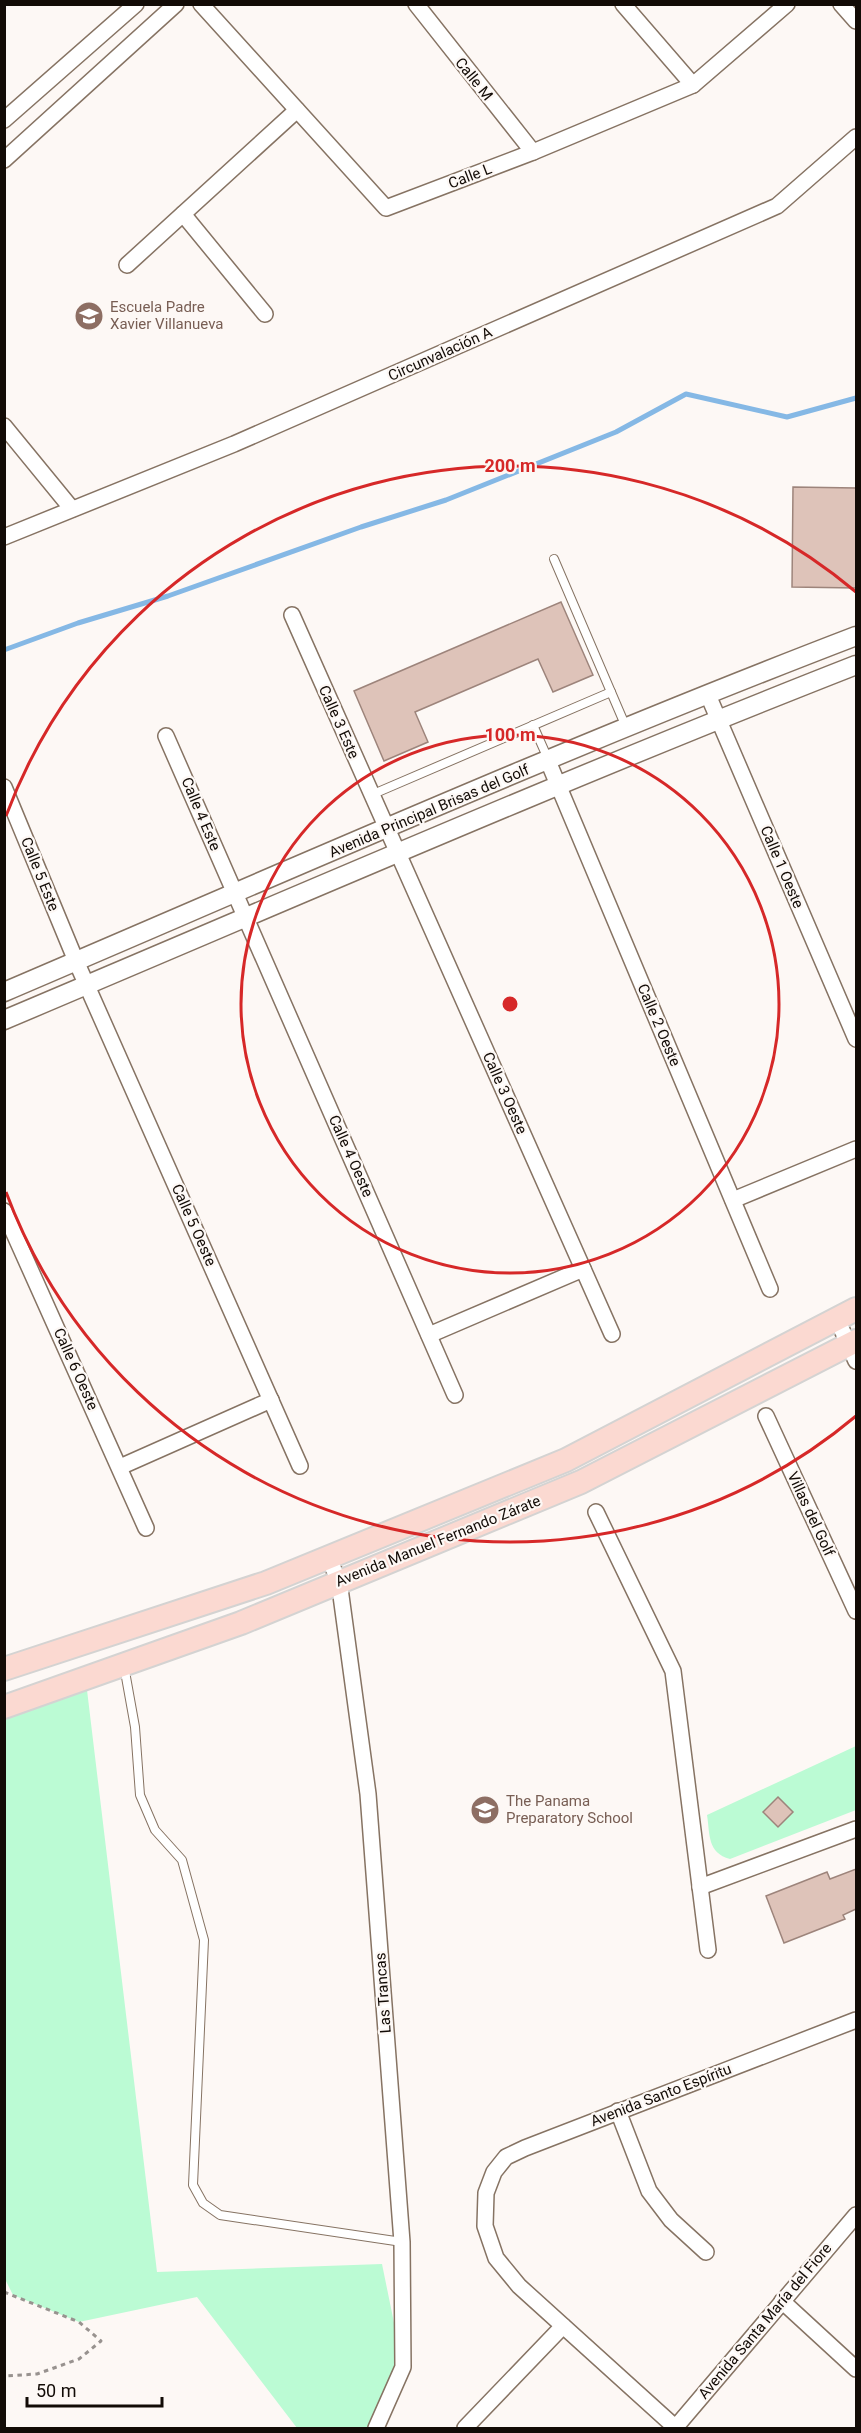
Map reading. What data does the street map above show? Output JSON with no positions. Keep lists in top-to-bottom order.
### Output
{
  "streets": {
    "main road": ["Avenida Manuel Fernando Zárate"],
    "street": [
      "Calle M",
      "Calle L",
      "Circunvalación A",
      "Calle 3 Este",
      "Avenida Principal Brisas del Golf",
      "Calle 4 Este",
      "Calle 1 Oeste",
      "Calle 5 Este",
      "Calle 2 Oeste",
      "Calle 3 Oeste",
      "Calle 4 Oeste",
      "Calle 5 Oeste",
      "Calle 6 Oeste",
      "Villas del Golf",
      "Las Trancas",
      "Avenida Santo Espíritu",
      "Avenida Santa María del Fiore"
    ]
  },
  "crossings": [
    ["Calle M", "Calle L"],
    ["Calle 3 Este", "Avenida Principal Brisas del Golf"],
    ["Calle 3 Este", "Calle 3 Oeste"],
    ["Avenida Principal Brisas del Golf", "Calle 4 Este"],
    ["Avenida Principal Brisas del Golf", "Calle 1 Oeste"],
    ["Avenida Principal Brisas del Golf", "Calle 5 Este"],
    ["Avenida Principal Brisas del Golf", "Calle 2 Oeste"],
    ["Avenida Principal Brisas del Golf", "Calle 3 Oeste"],
    ["Avenida Principal Brisas del Golf", "Calle 4 Oeste"],
    ["Avenida Principal Brisas del Golf", "Calle 5 Oeste"],
    ["Calle 4 Este", "Calle 4 Oeste"],
    ["Calle 5 Este", "Calle 5 Oeste"],
    ["Avenida Manuel Fernando Zárate", "Las Trancas"]
  ],
  "places": {
    "school or university": ["Escuela Padre Xavier Villanueva", "The Panama Preparatory School"]
  },
  "scale_bar": "50 m",
  "rings": ["200 m", "100 m"]
}
